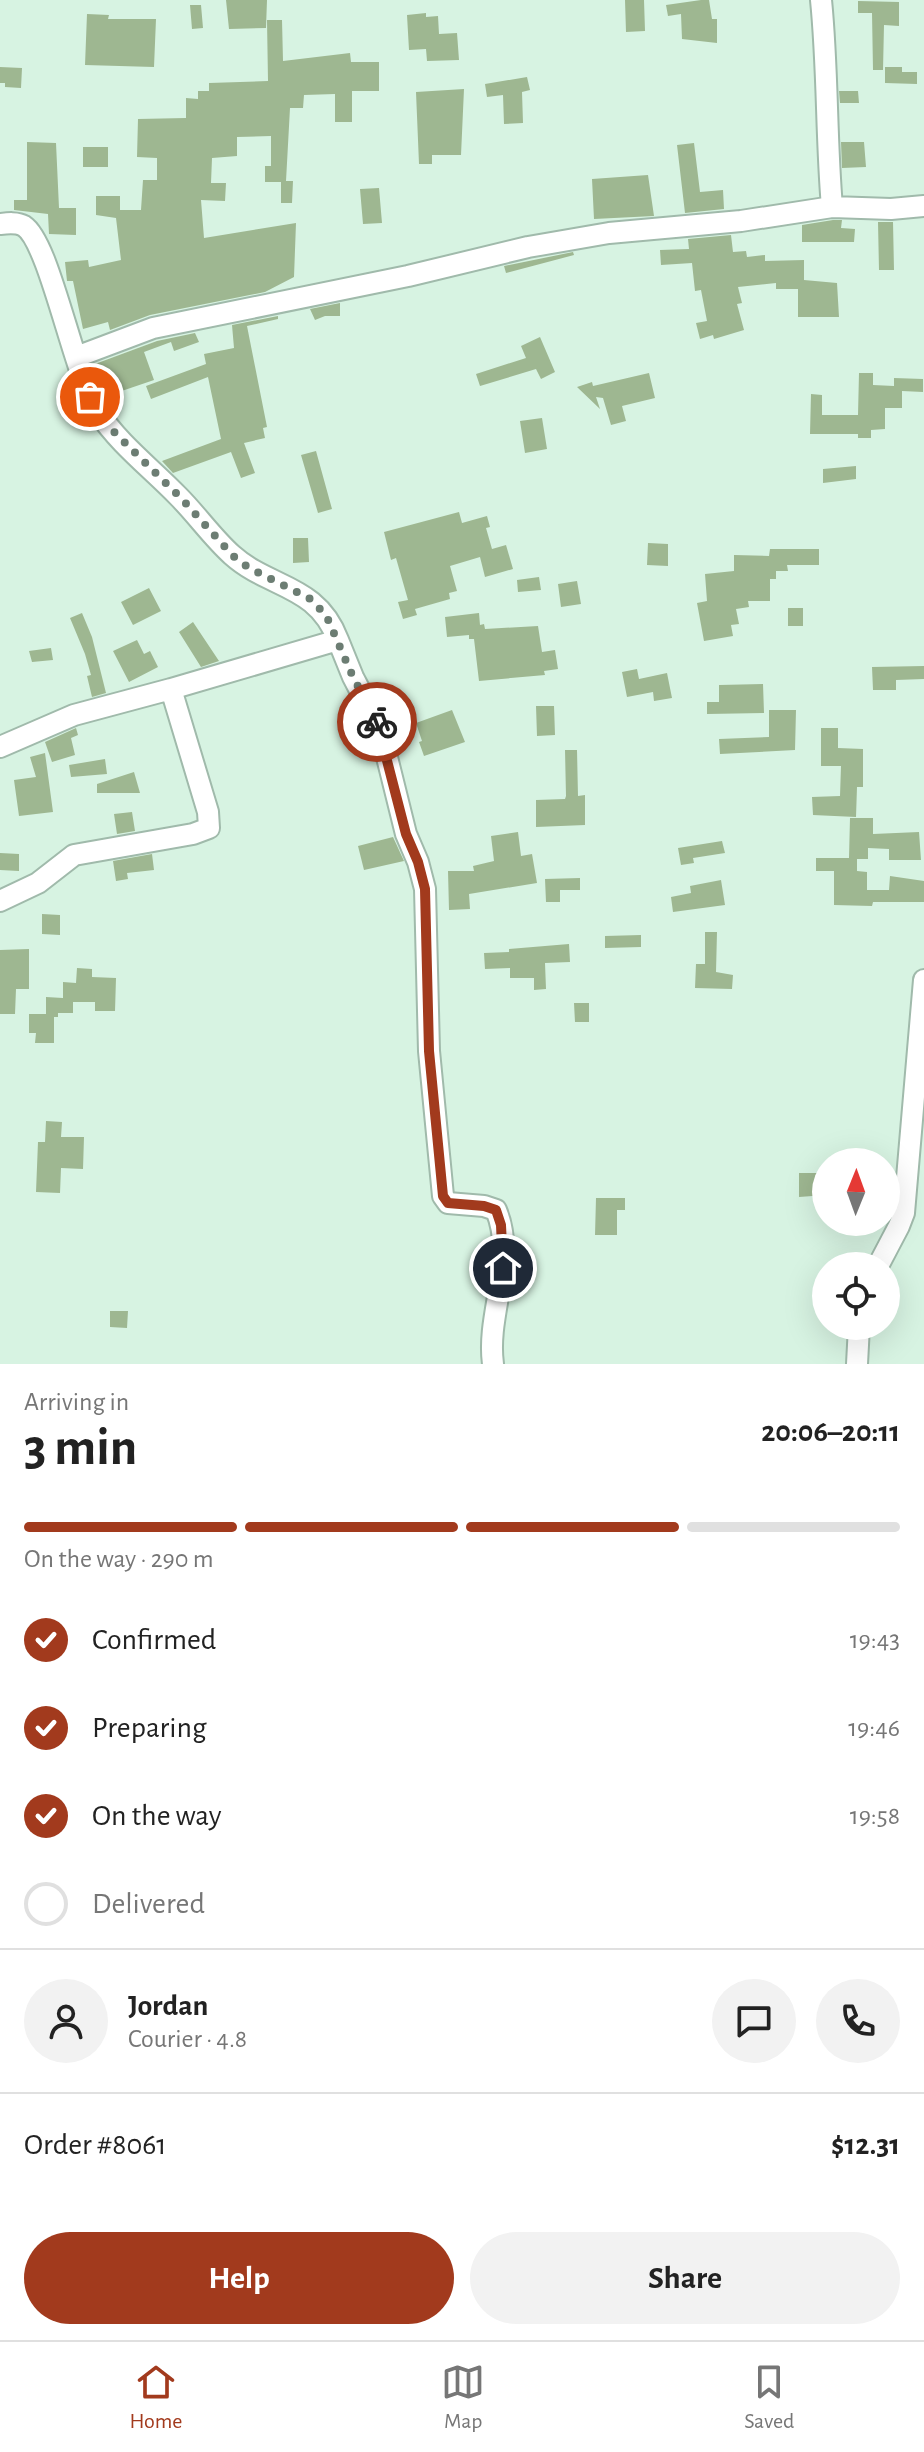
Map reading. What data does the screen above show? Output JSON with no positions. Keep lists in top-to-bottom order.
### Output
{
  "north": "top",
  "page": {
    "heading": ["3 min", "Arriving in", "20:06–20:11"],
    "panel": [
      "Jordan",
      "Courier · 4.8",
      "Order #8061",
      "$12.31"
    ],
    "bar": "On the way · 290 m",
    "list": [
      ["Confirmed", "19:43"],
      ["Preparing", "19:46"],
      ["On the way", "19:58"],
      "Delivered"
    ],
    "buttons": ["Help", "Share"],
    "tabs": ["Home", "Map", "Saved"]
  }
}
